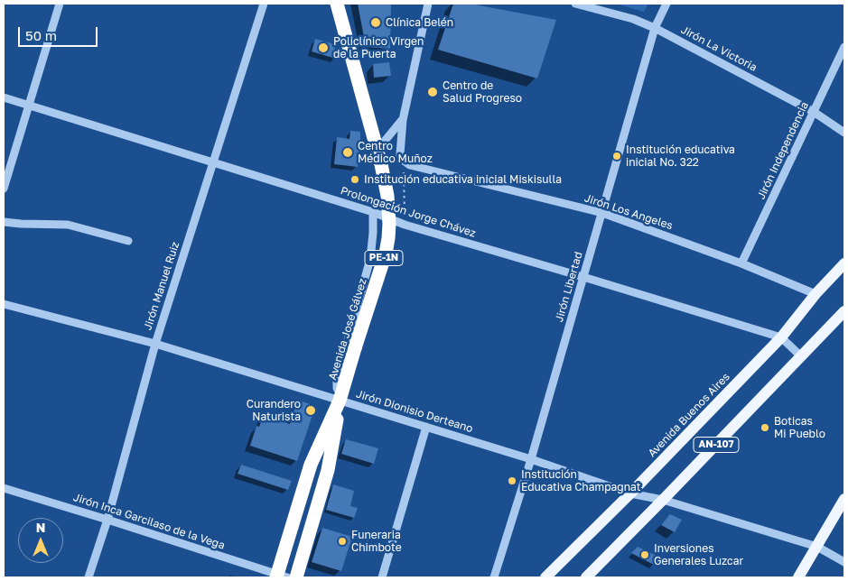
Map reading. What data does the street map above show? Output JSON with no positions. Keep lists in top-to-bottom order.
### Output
{
  "streets": {
    "highway": ["PE-1N", "Avenida José Gálvez"],
    "main road": ["Avenida Buenos Aires", "AN-107"],
    "street": [
      "Jirón La Victoria",
      "Jirón Independencia",
      "Prolongación Jorge Chávez",
      "Jirón Los Angeles",
      "Jirón Manuel Ruiz",
      "Jirón Libertad",
      "Jirón Dionisio Derteano",
      "Jirón Inca Garcilaso de la Vega"
    ]
  },
  "crossings": [
    ["Jirón La Victoria", "Jirón Independencia"],
    ["Jirón La Victoria", "Jirón Libertad"],
    ["Jirón Independencia", "Jirón Los Angeles"],
    ["Prolongación Jorge Chávez", "Jirón Manuel Ruiz"],
    ["Prolongación Jorge Chávez", "Jirón Libertad"],
    ["Prolongación Jorge Chávez", "Avenida Buenos Aires"],
    ["Prolongación Jorge Chávez", "AN-107"],
    ["Jirón Los Angeles", "Jirón Libertad"],
    ["Jirón Los Angeles", "Avenida Buenos Aires"],
    ["Jirón Manuel Ruiz", "Jirón Dionisio Derteano"],
    ["Jirón Manuel Ruiz", "Jirón Inca Garcilaso de la Vega"],
    ["Jirón Libertad", "Jirón Dionisio Derteano"],
    ["Avenida José Gálvez", "Jirón Dionisio Derteano"],
    ["Avenida José Gálvez", "Jirón Inca Garcilaso de la Vega"],
    ["Jirón Dionisio Derteano", "Avenida Buenos Aires"],
    ["Jirón Dionisio Derteano", "AN-107"]
  ],
  "places": [
    "Clínica Belén",
    "Policlínico Virgen de la Puerta",
    "Centro de Salud Progreso",
    "Centro Médico Muñoz",
    "Institución educativa inicial No. 322",
    "Institución educativa inicial Miskisulla",
    "Curandero Naturista",
    "Boticas Mi Pueblo",
    "Institución Educativa Champagnat",
    "Funeraria Chimbote",
    "Inversiones Generales Luzcar"
  ],
  "scale_bar": "50 m",
  "north": "top"
}
